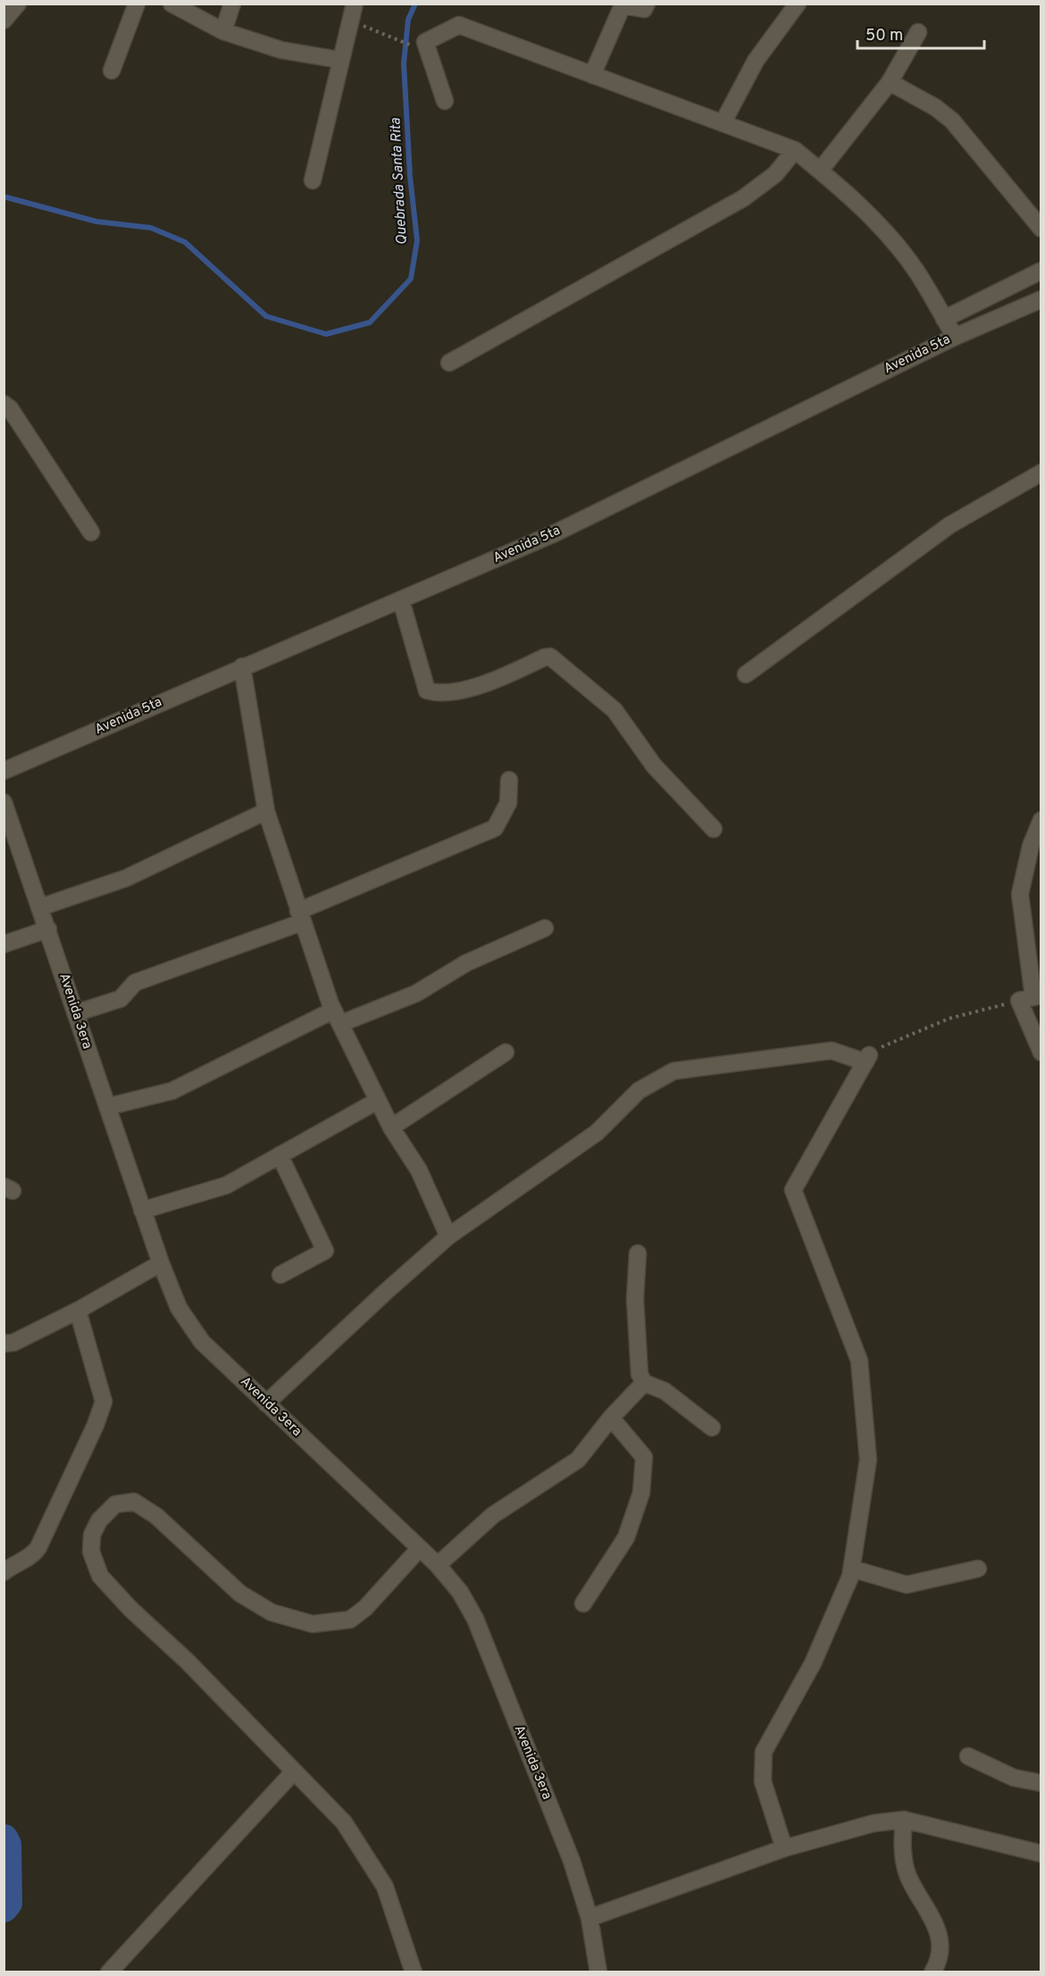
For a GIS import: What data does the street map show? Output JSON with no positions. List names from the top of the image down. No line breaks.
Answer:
{"streets":{"street":["Avenida 5ta","Avenida 3era"]},"water":["Quebrada Santa Rita"],"scale_bar":"50 m"}
